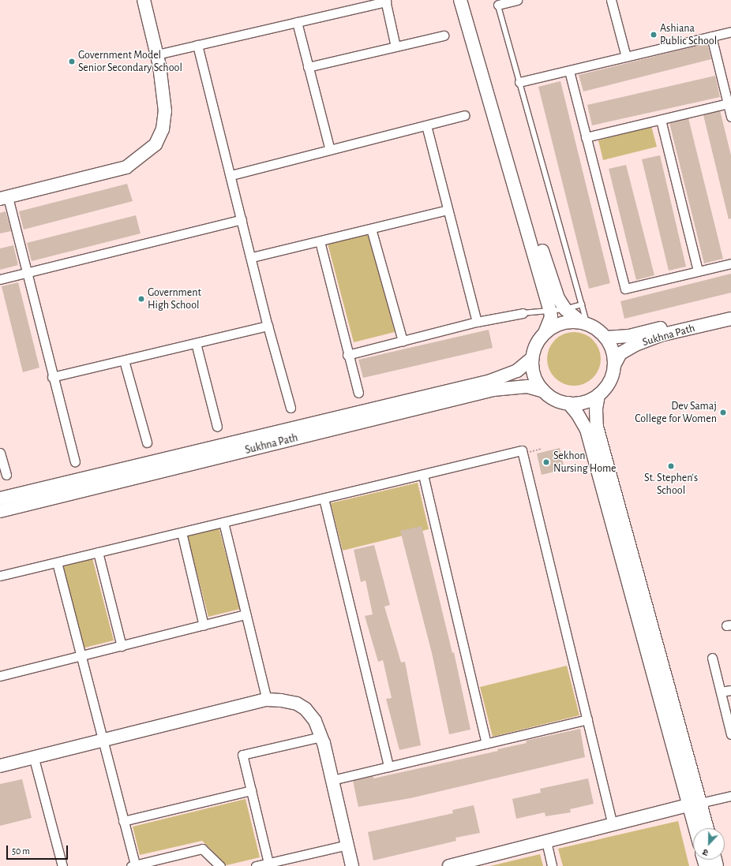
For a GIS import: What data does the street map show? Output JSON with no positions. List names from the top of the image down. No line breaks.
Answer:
{"streets":{"main road":["Sukhna Path"]},"places":["Ashiana Public School","Government Model Senior Secondary School","Government High School","Dev Samaj College for Women","Sekhon Nursing Home","St. Stephen's School"],"scale_bar":"50 m","north":"bottom"}
